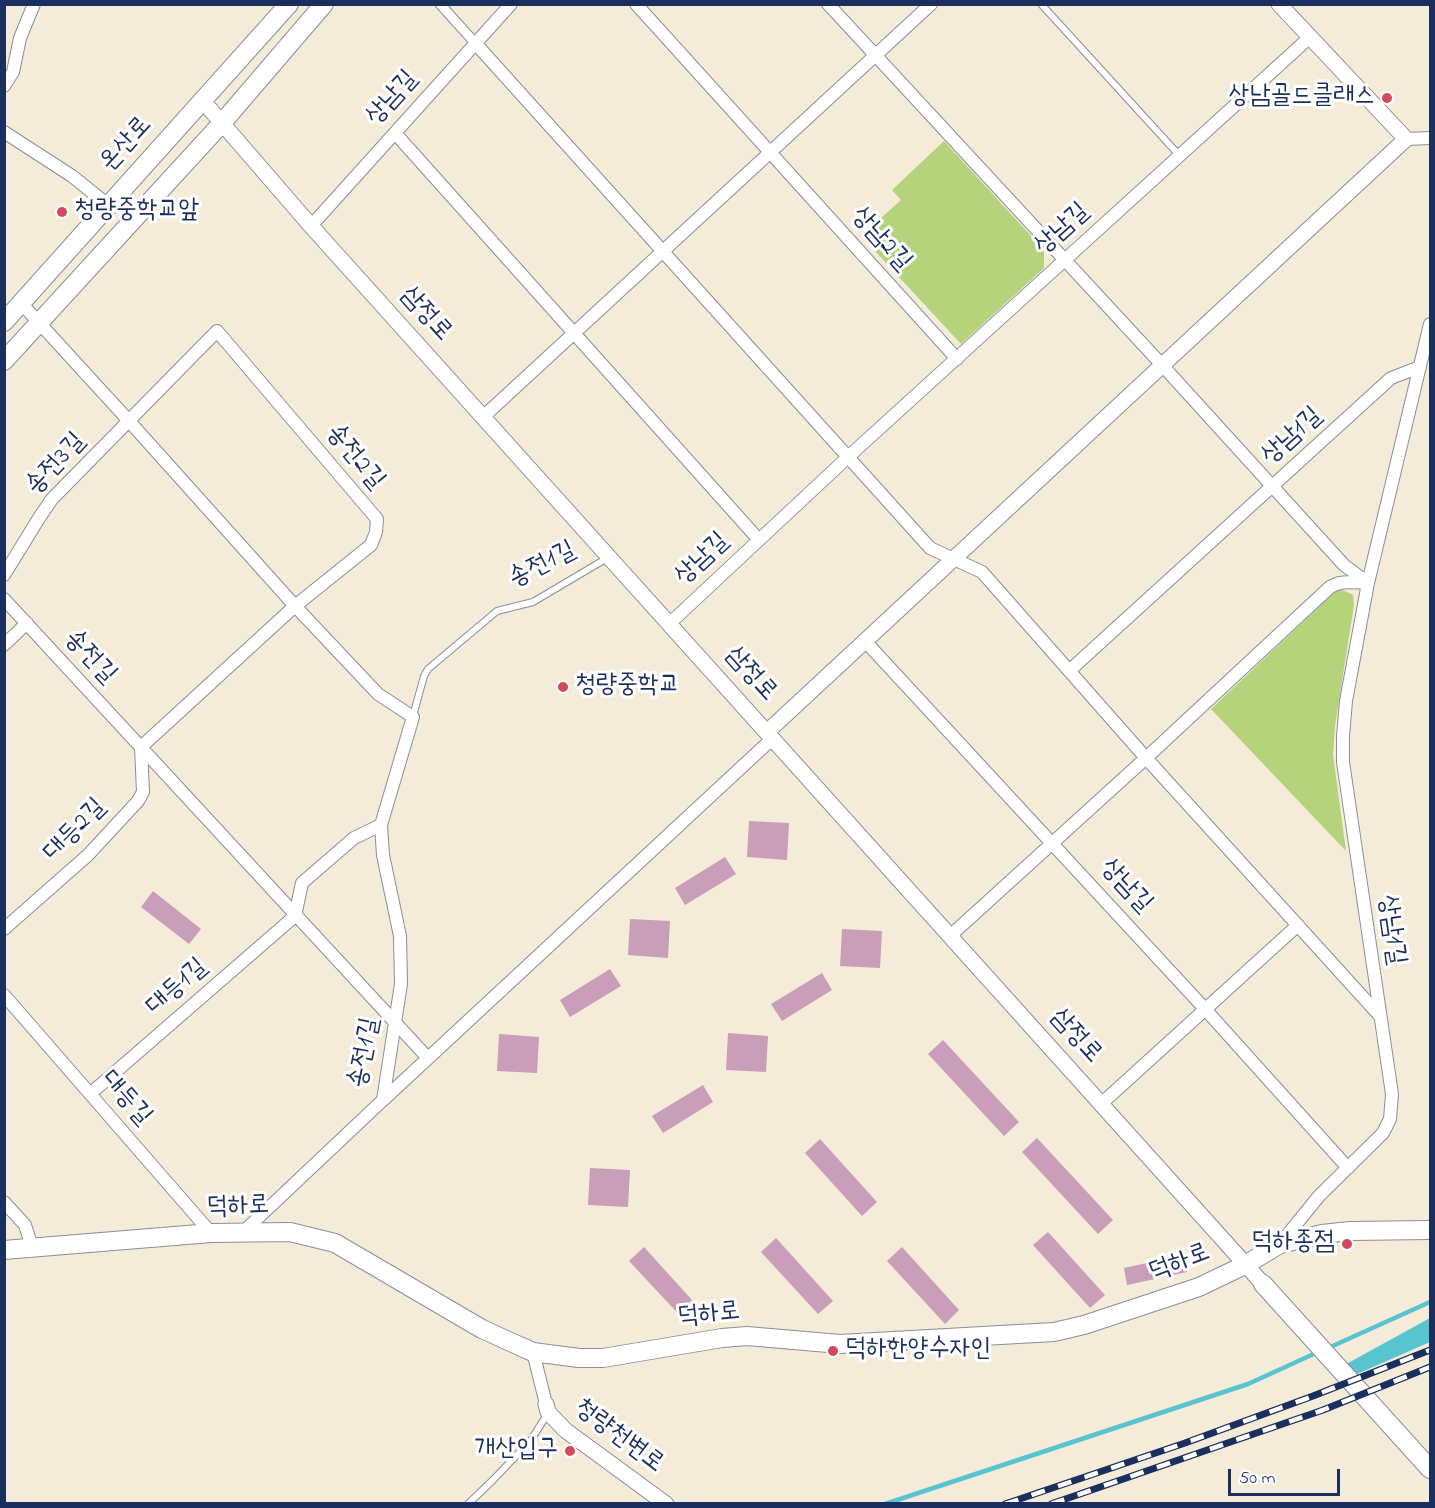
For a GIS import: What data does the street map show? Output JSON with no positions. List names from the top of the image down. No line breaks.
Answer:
{"streets":{"main road":["온산로","덕하로"],"street":["상남길","상남2길","삼정로","상남1길","송전2길","송전3길","송전1길","송전길","대등2길","대등1길","대등길","청량천변로"]},"crossings":[["상남길","상남2길"],["상남길","삼정로"],["상남길","상남1길"],["온산로","삼정로"],["삼정로","송전1길"],["삼정로","덕하로"],["상남1길","덕하로"],["송전2길","송전3길"],["송전2길","송전길"],["송전2길","대등2길"],["송전1길","송전길"],["송전1길","덕하로"],["송전길","대등2길"],["송전길","대등1길"],["대등1길","대등길"],["대등길","덕하로"]],"places":["상남골드클래스","청량중학교앞","청량중학교","덕하종점","덕하한양수자인","개산입구"],"scale_bar":"50 m"}
